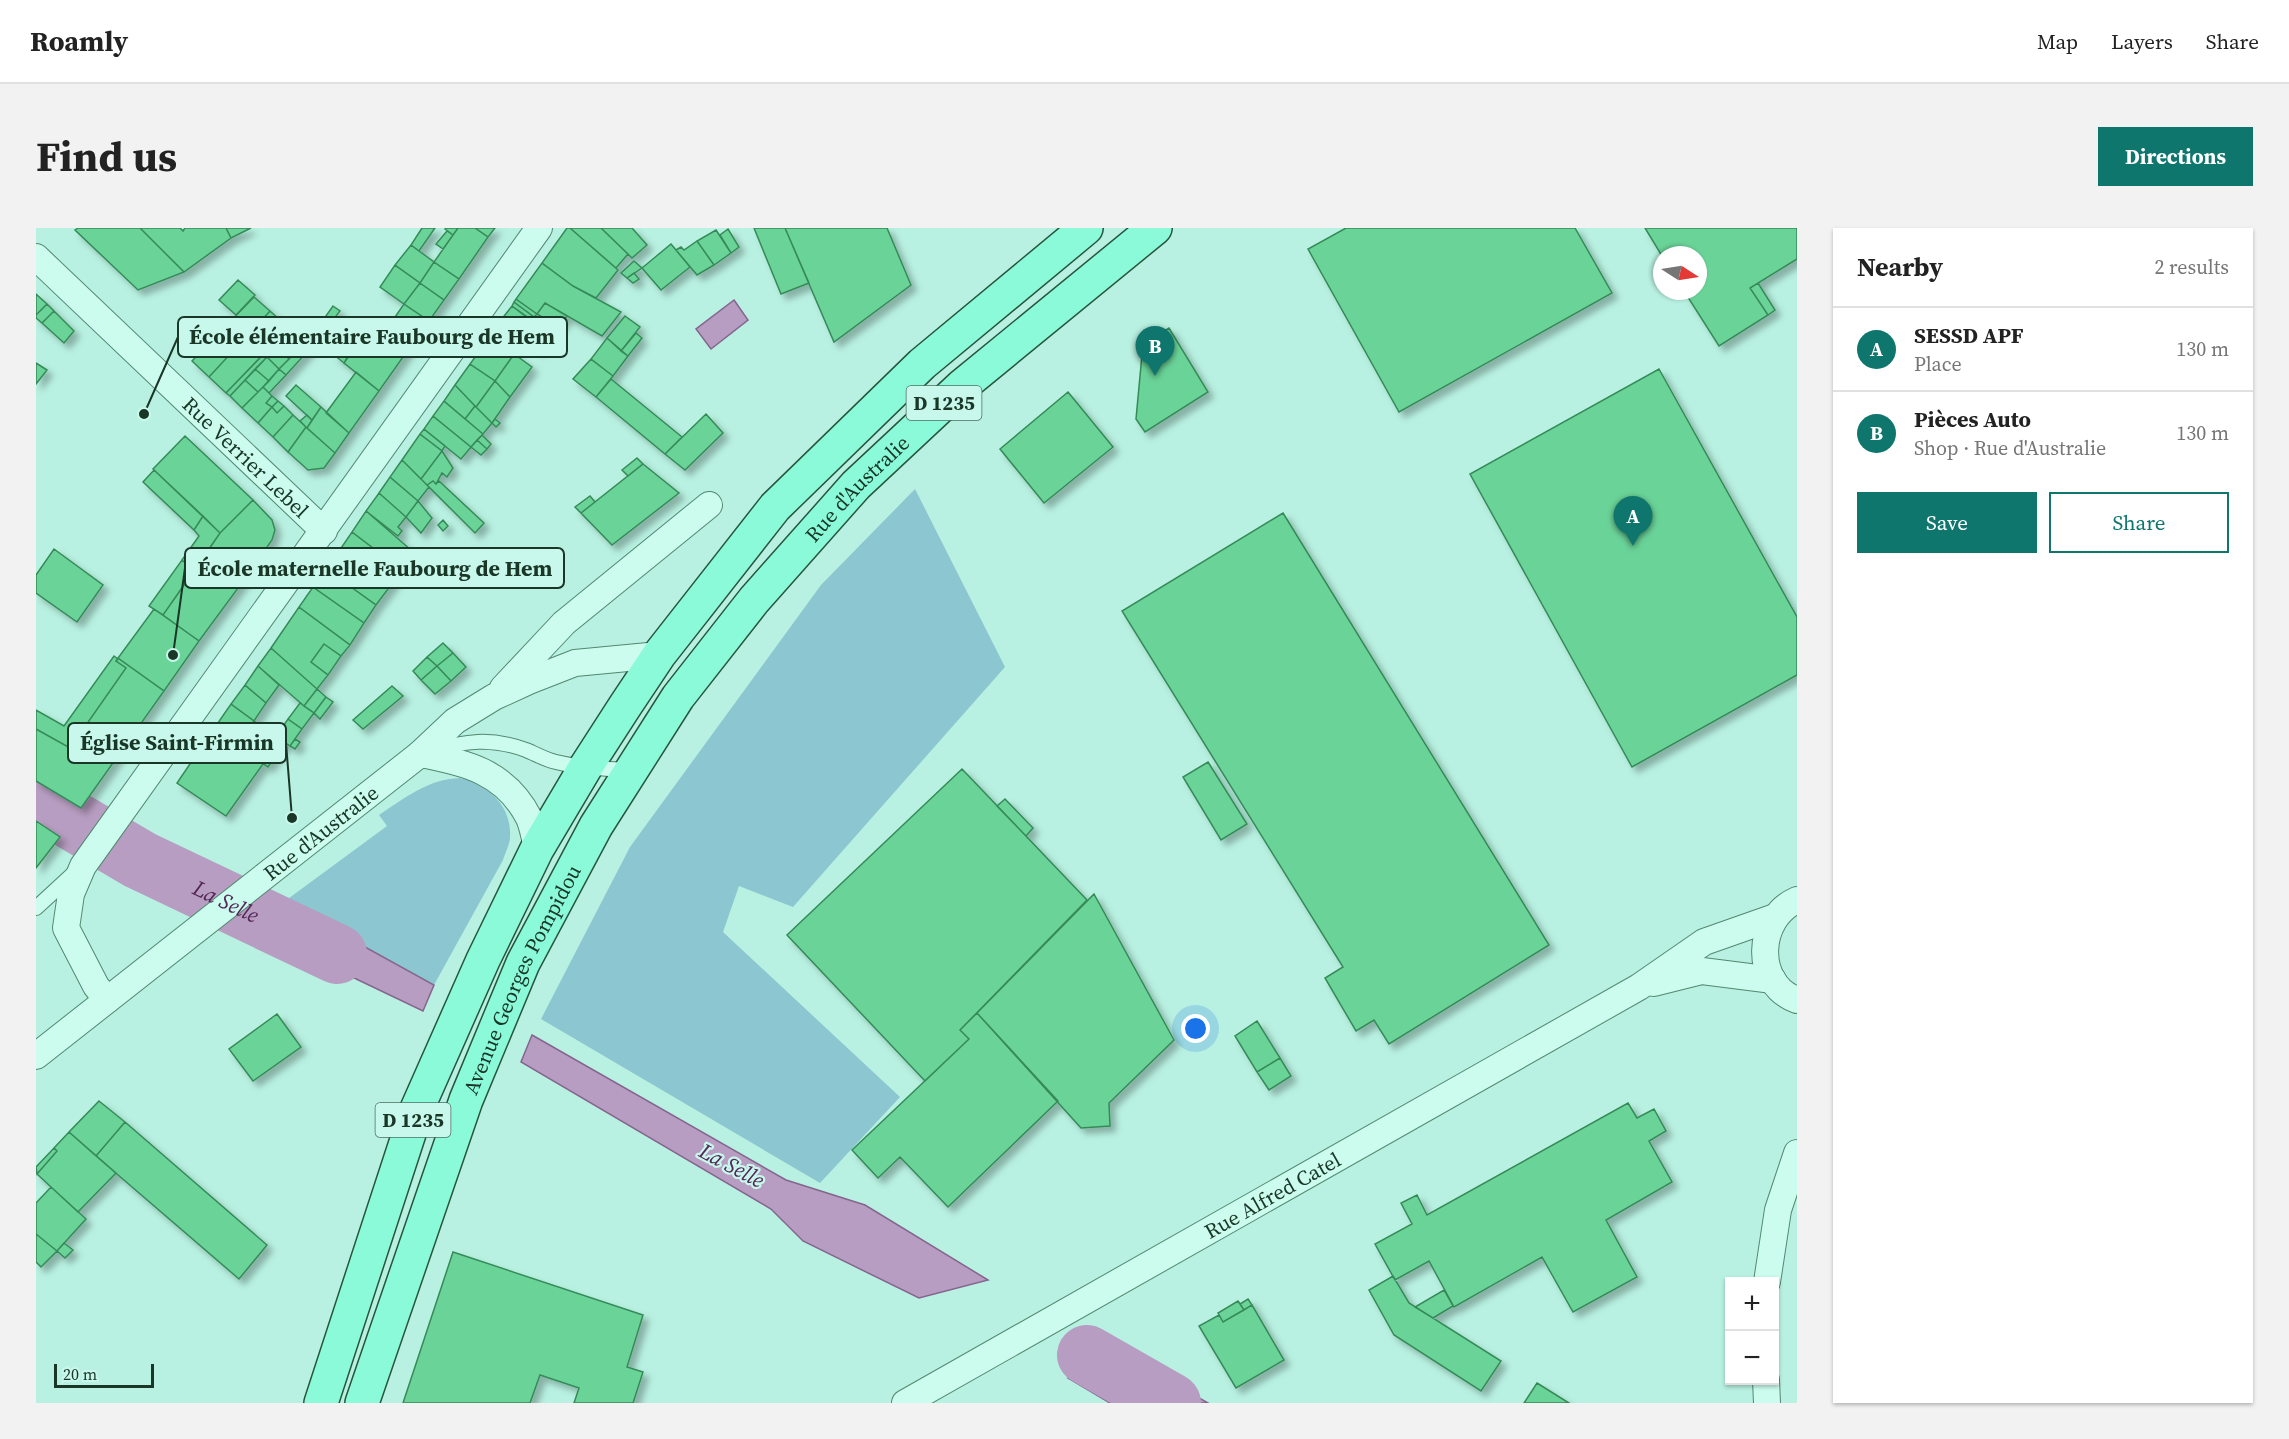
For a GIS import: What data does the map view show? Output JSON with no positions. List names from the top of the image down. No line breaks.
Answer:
{"streets":{"main road":["D 1235","Rue d'Australie","Avenue Georges Pompidou"],"street":["Rue Verrier Lebel","Rue Alfred Catel"]},"crossings":[["Rue d'Australie","Avenue Georges Pompidou"]],"water":["La Selle"],"places":["École élémentaire Faubourg de Hem","École maternelle Faubourg de Hem","Église Saint-Firmin"],"scale_bar":"20 m","north":"right","page":{"header":"Roamly","nav":["Map","Layers","Share"],"title":"Find us","buttons":["Directions",["Save","Share"]],"heading":["Nearby","2 results"],"list":[{"mark":"A","name":"SESSD APF","note":"Place","value":"130 m"},{"mark":"B","name":"Pièces Auto","note":"Shop · Rue d'Australie","value":"130 m"}],"pins":["B","A"],"map_buttons":["+","−"],"scale":"20 m"}}
